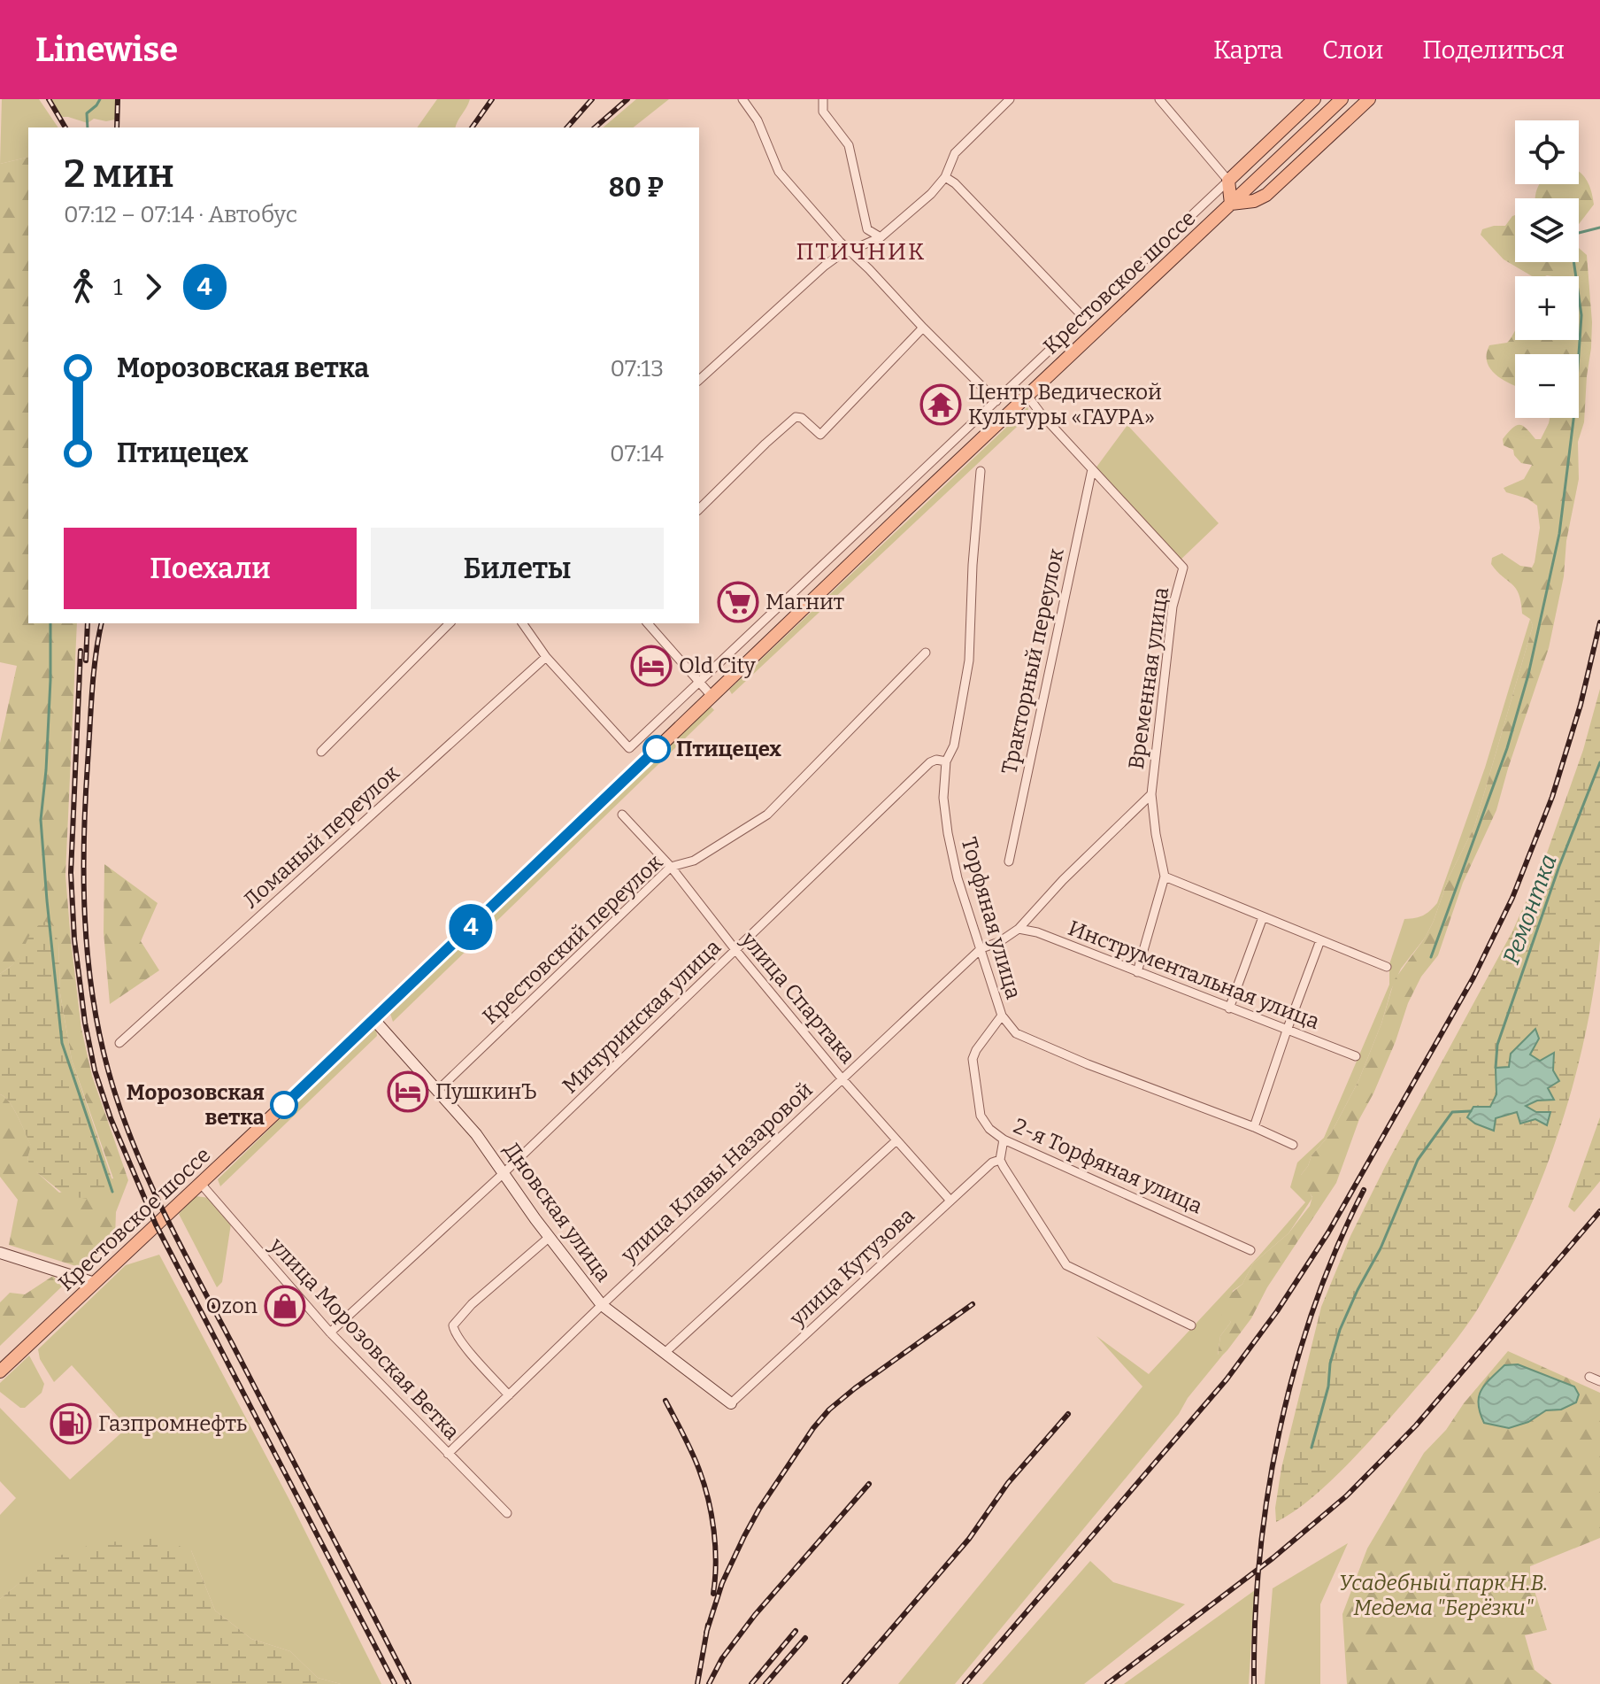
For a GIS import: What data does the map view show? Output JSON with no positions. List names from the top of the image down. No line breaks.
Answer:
{"streets":{"main road":["Крестовское шоссе"],"street":["Тракторный переулок","Временная улица","Ломаный переулок","Торфяная улица","Крестовский переулок","Инструментальная улица","улица Спартака","Мичуринская улица","2-я Торфяная улица","улица Клавы Назаровой","Дновская улица","улица Кутузова","улица Морозовская Ветка"]},"crossings":[["Крестовское шоссе","Временная улица"],["Крестовское шоссе","Дновская улица"],["Крестовское шоссе","улица Морозовская Ветка"],["Тракторный переулок","Временная улица"],["Временная улица","Торфяная улица"],["Временная улица","Инструментальная улица"],["Временная улица","улица Клавы Назаровой"],["Торфяная улица","Мичуринская улица"],["Торфяная улица","2-я Торфяная улица"],["Торфяная улица","улица Клавы Назаровой"],["Крестовский переулок","улица Спартака"],["Крестовский переулок","Дновская улица"],["улица Спартака","Мичуринская улица"],["улица Спартака","улица Клавы Назаровой"],["улица Спартака","улица Кутузова"],["Мичуринская улица","Дновская улица"],["Мичуринская улица","улица Морозовская Ветка"],["улица Клавы Назаровой","Дновская улица"],["улица Клавы Назаровой","улица Морозовская Ветка"],["Дновская улица","улица Кутузова"]],"districts":["ПТИЧНИК"],"water":["Ремонтка"],"parks":["Усадебный парк Н.В. Медема \"Берёзки\""],"places":{"temple":["Центр Ведической Культуры «ГАУРА»"],"supermarket":["Магнит"],"hotel":["Old City","ПушкинЪ"],"other":["Птицецех","Морозовская ветка"],"shop":["Ozon"],"fuel station":["Газпромнефть"]},"lines":["bus line 4"],"page":{"header":"Linewise","nav":["Карта","Слои","Поделиться"],"on_map":"4","map_buttons":["+","−"],"heading":["2 мин","07:12 – 07:14 · Автобус","80 ₽"],"legs":["1","4"],"list":[{"name":"Морозовская ветка","value":"07:13"},{"name":"Птицецех","value":"07:14"}],"buttons":["Поехали","Билеты"]}}
